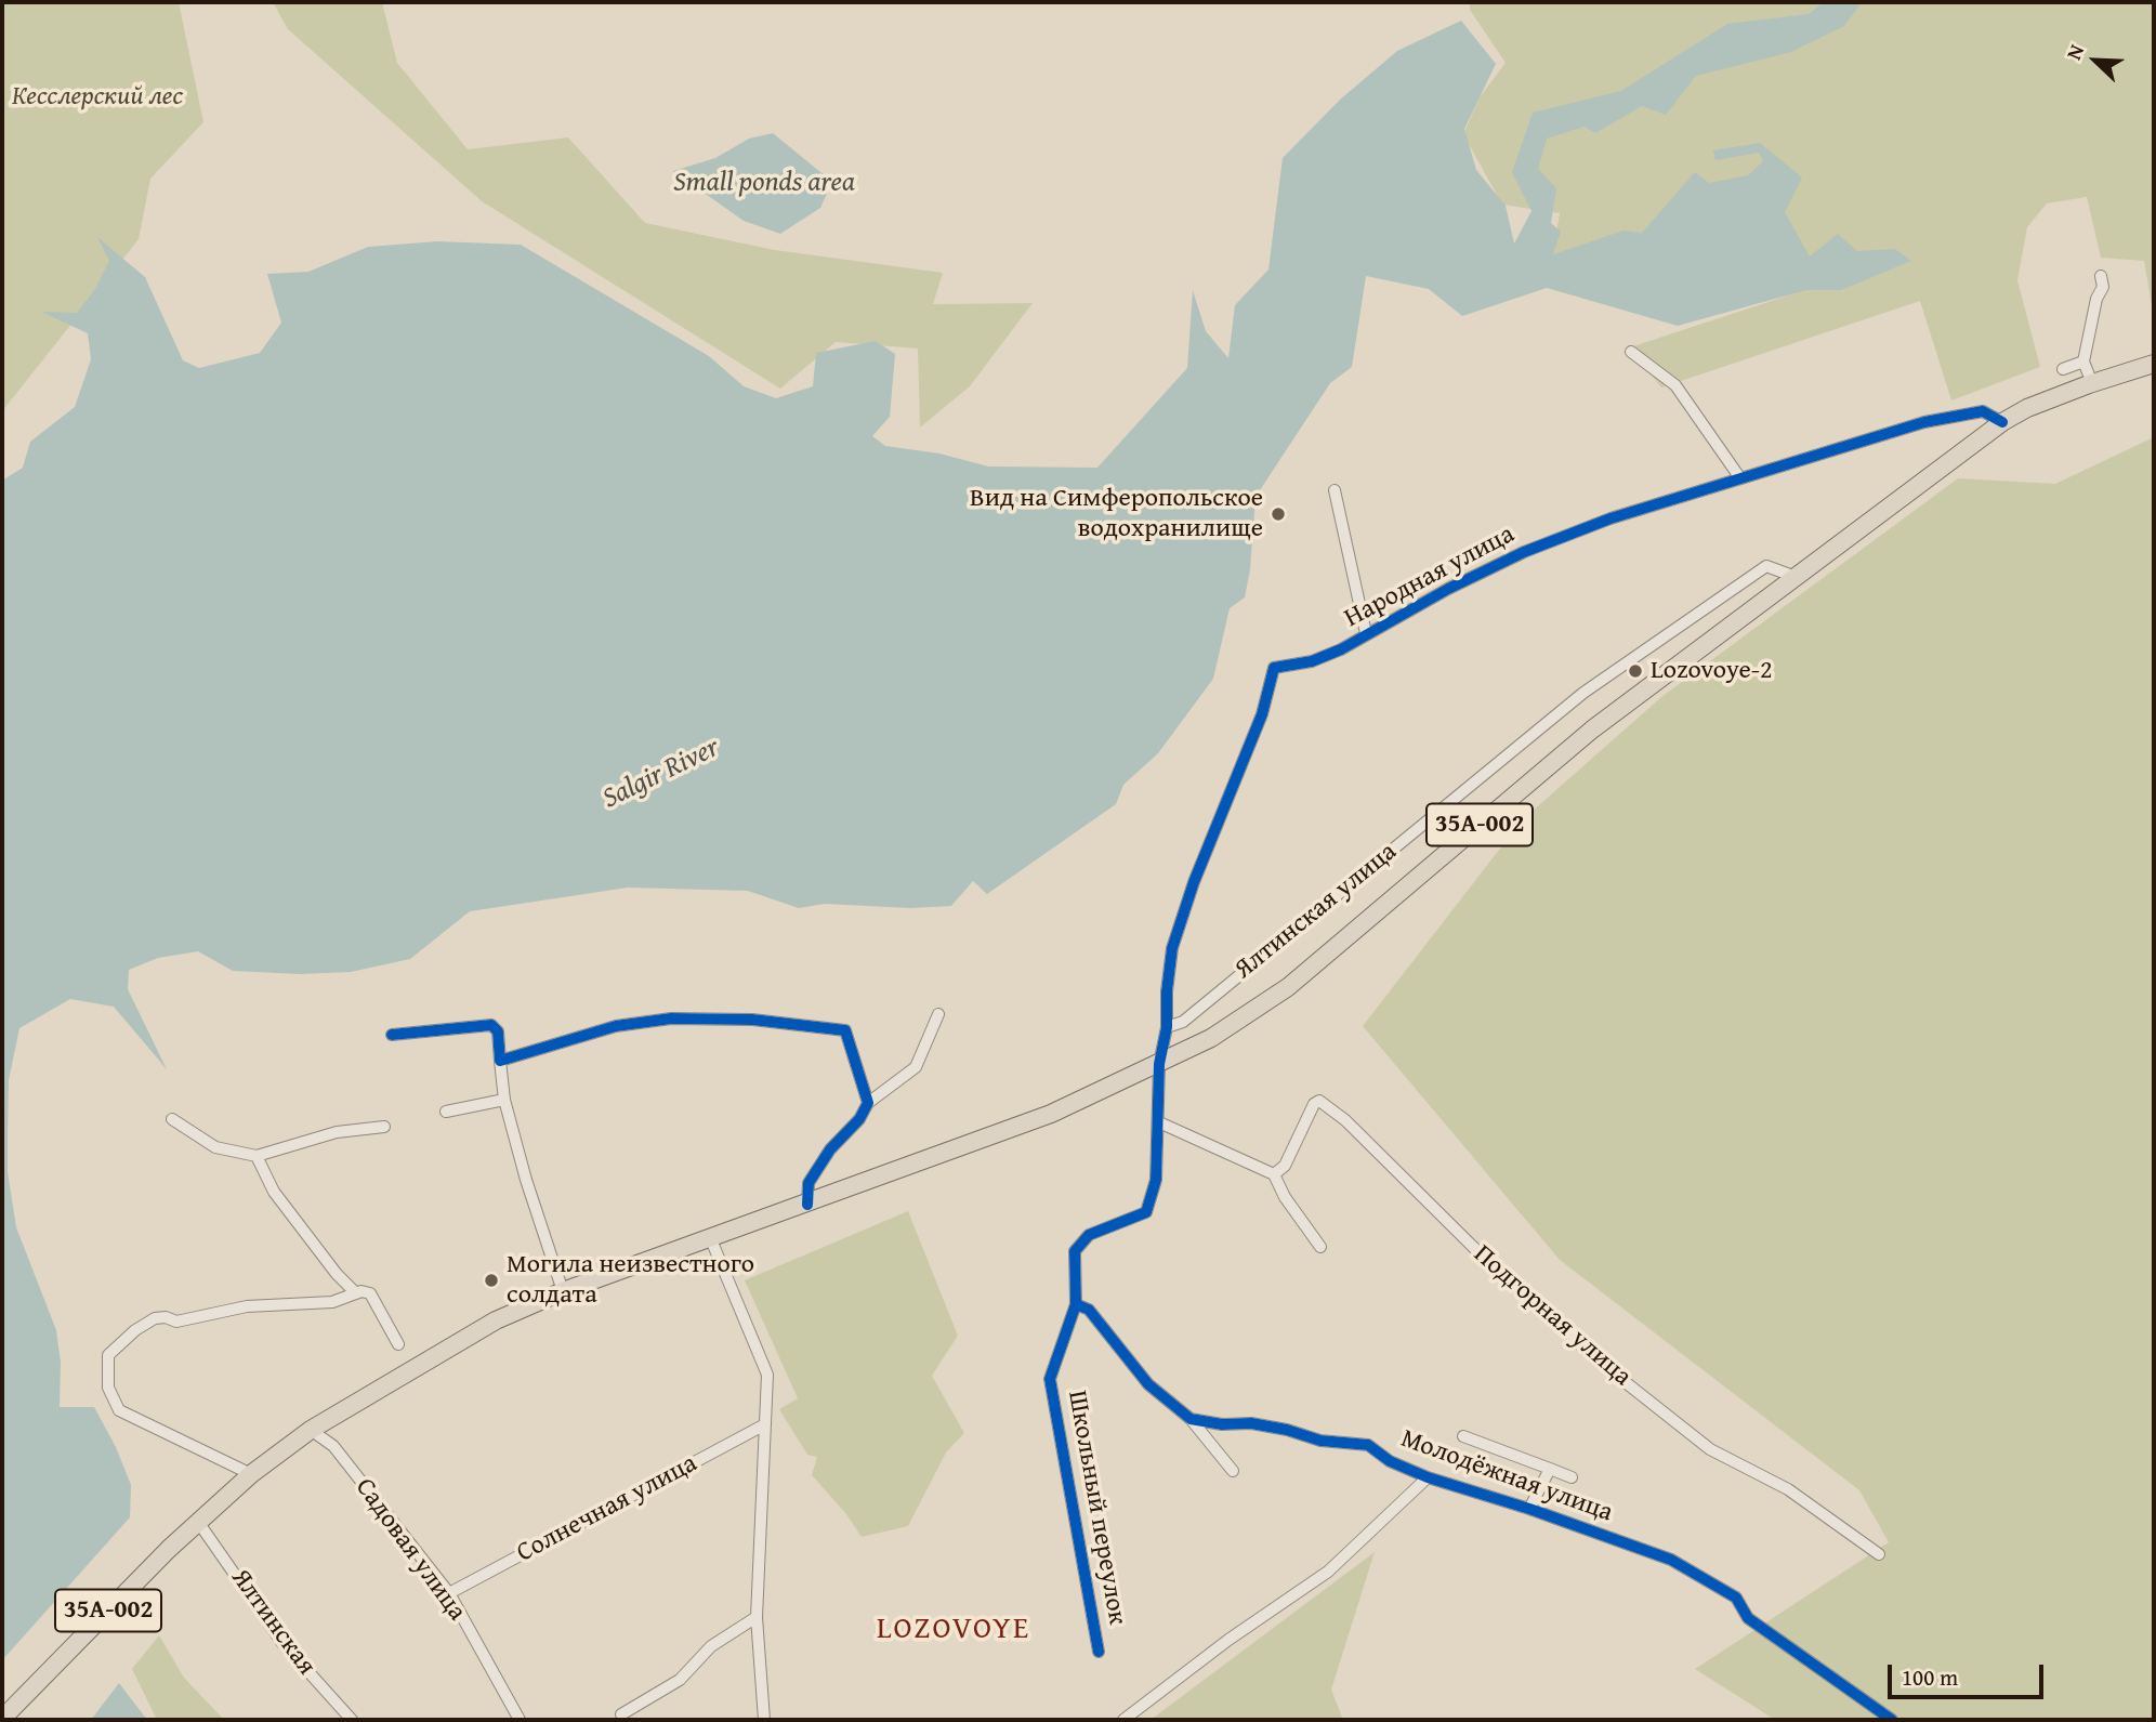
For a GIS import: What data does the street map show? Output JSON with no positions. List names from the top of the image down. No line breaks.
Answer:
{"streets":{"main road":["35А-002"],"street":["Народная улица","Ялтинская улица","Подгорная улица","Молодёжная улица","Школьный переулок","Солнечная улица","Садовая улица","Ялтинская"]},"crossings":[["Народная улица","35А-002"],["Народная улица","Ялтинская улица"],["Народная улица","Школьный переулок"],["35А-002","Ялтинская улица"],["35А-002","Садовая улица"],["35А-002","Ялтинская"],["Солнечная улица","Садовая улица"]],"districts":["LOZOVOYE"],"water":["Small ponds area","Salgir River"],"parks":["Кесслерский лес"],"places":["Вид на Симферопольское водохранилище","Lozovoye-2","Могила неизвестного солдата"],"scale_bar":"100 m","north":"top left"}
